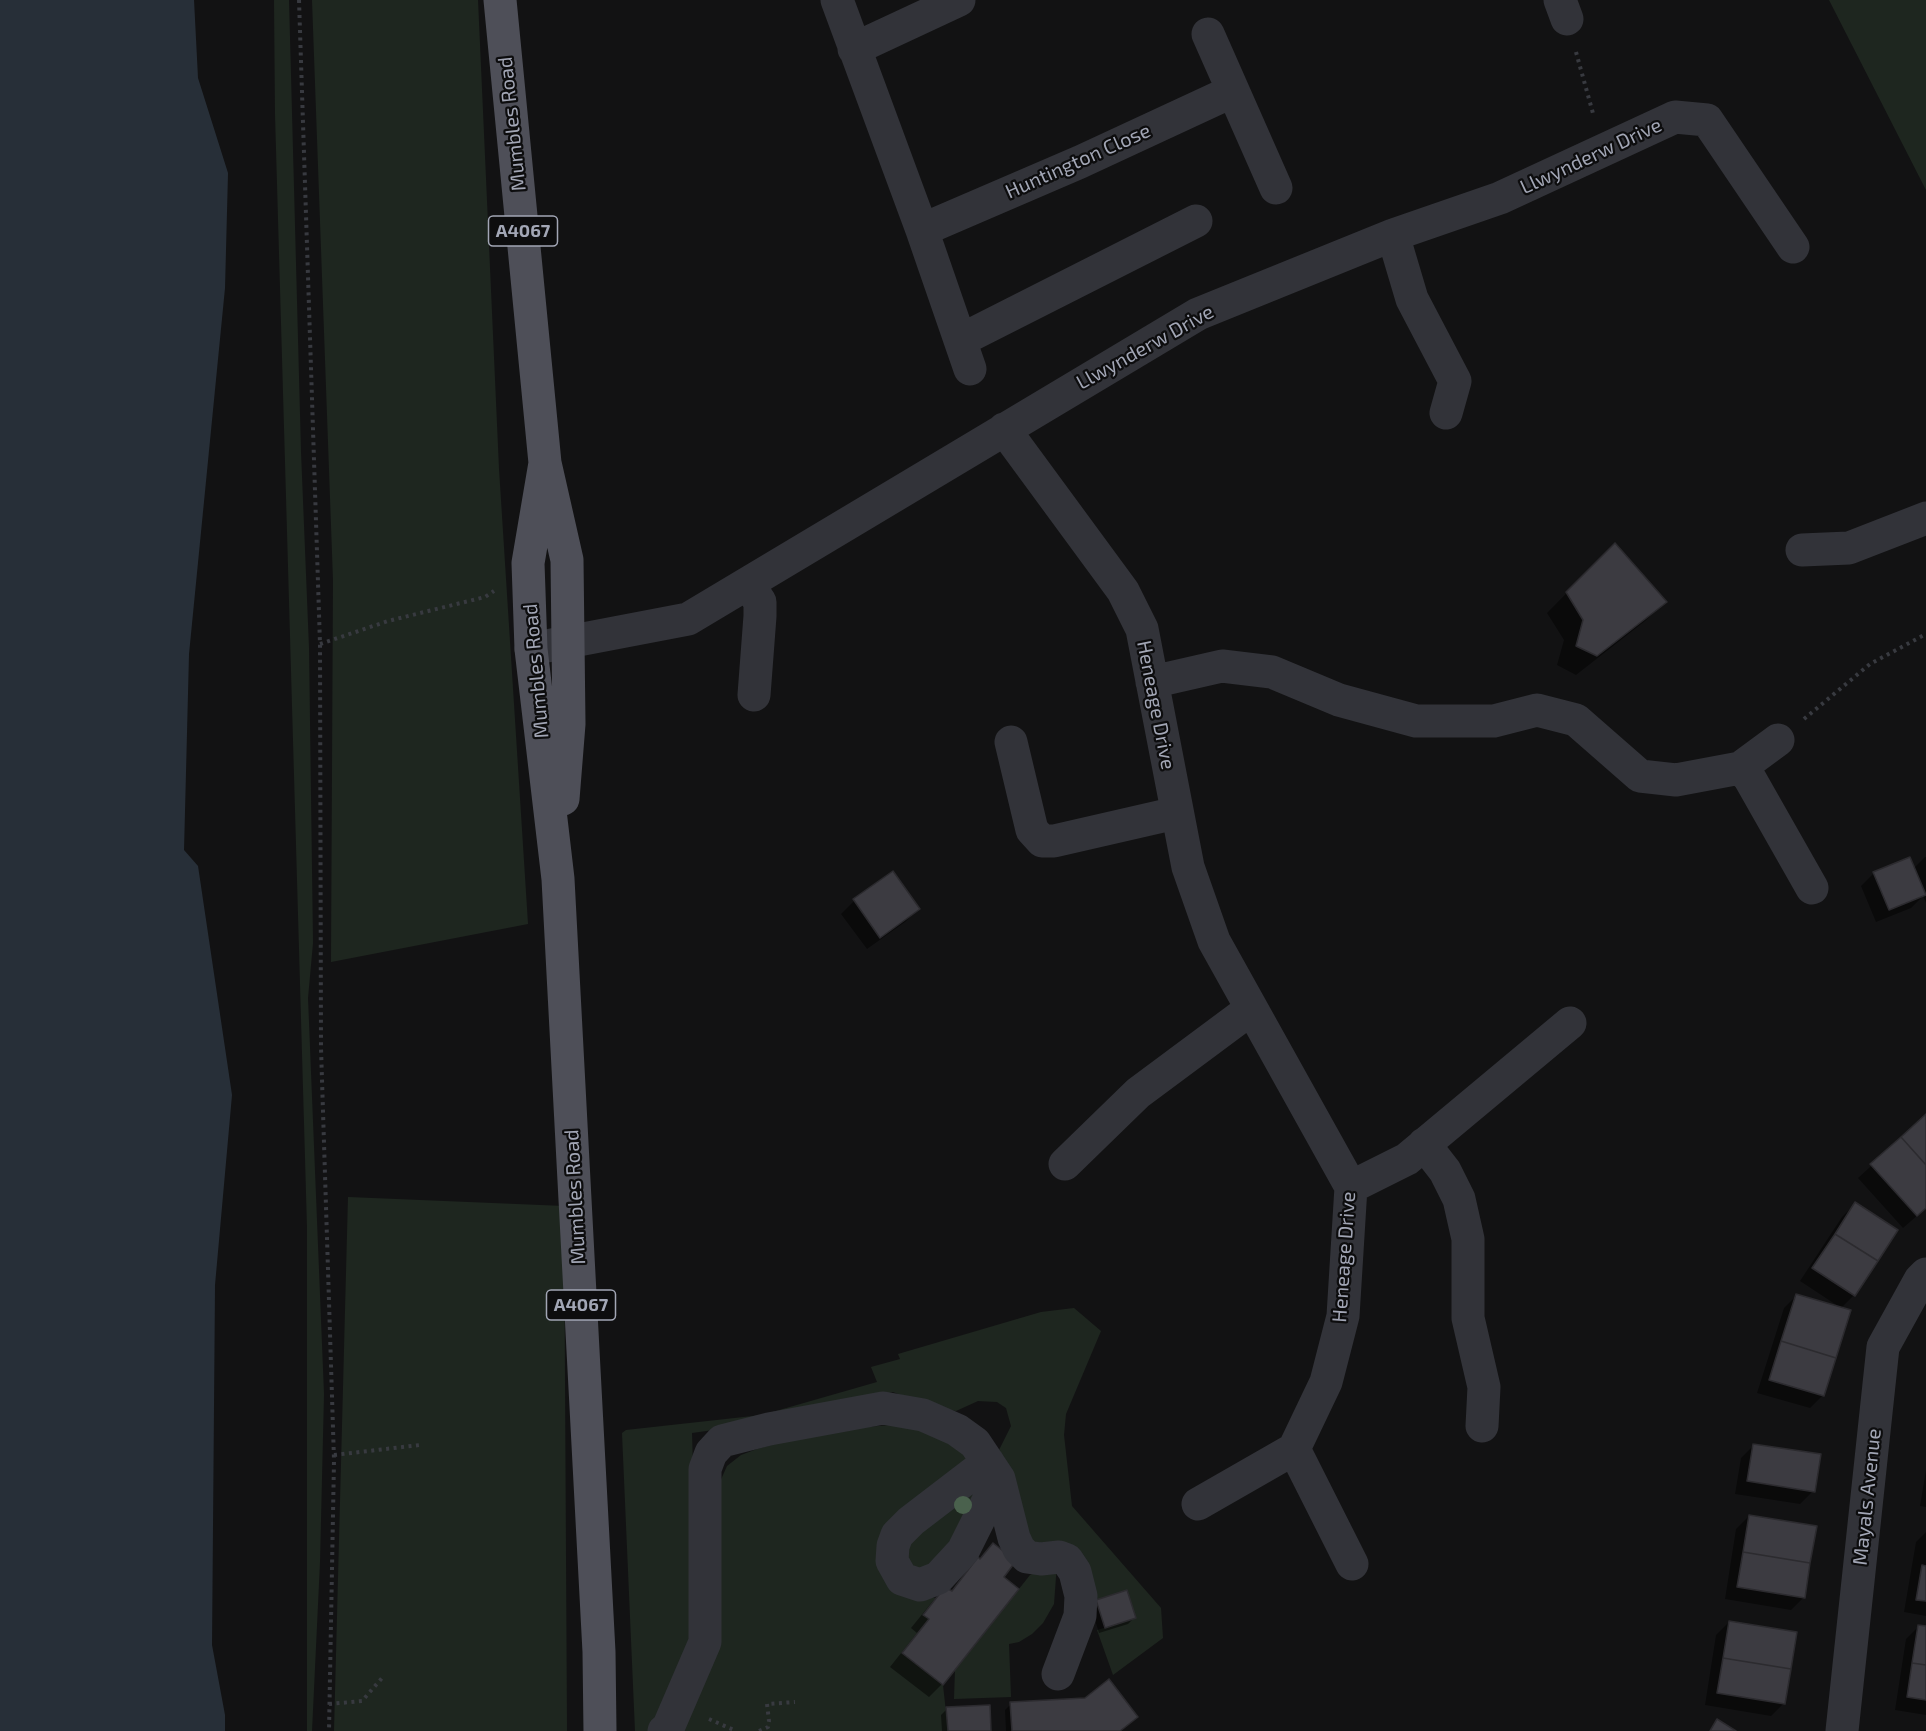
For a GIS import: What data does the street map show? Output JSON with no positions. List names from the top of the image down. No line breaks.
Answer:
{"streets":{"main road":["Mumbles Road","A4067"],"street":["Llwynderw Drive","Huntington Close","Heneage Drive","Mayals Avenue"]},"crossings":[["Mumbles Road","Llwynderw Drive"],["Llwynderw Drive","Heneage Drive"]]}
